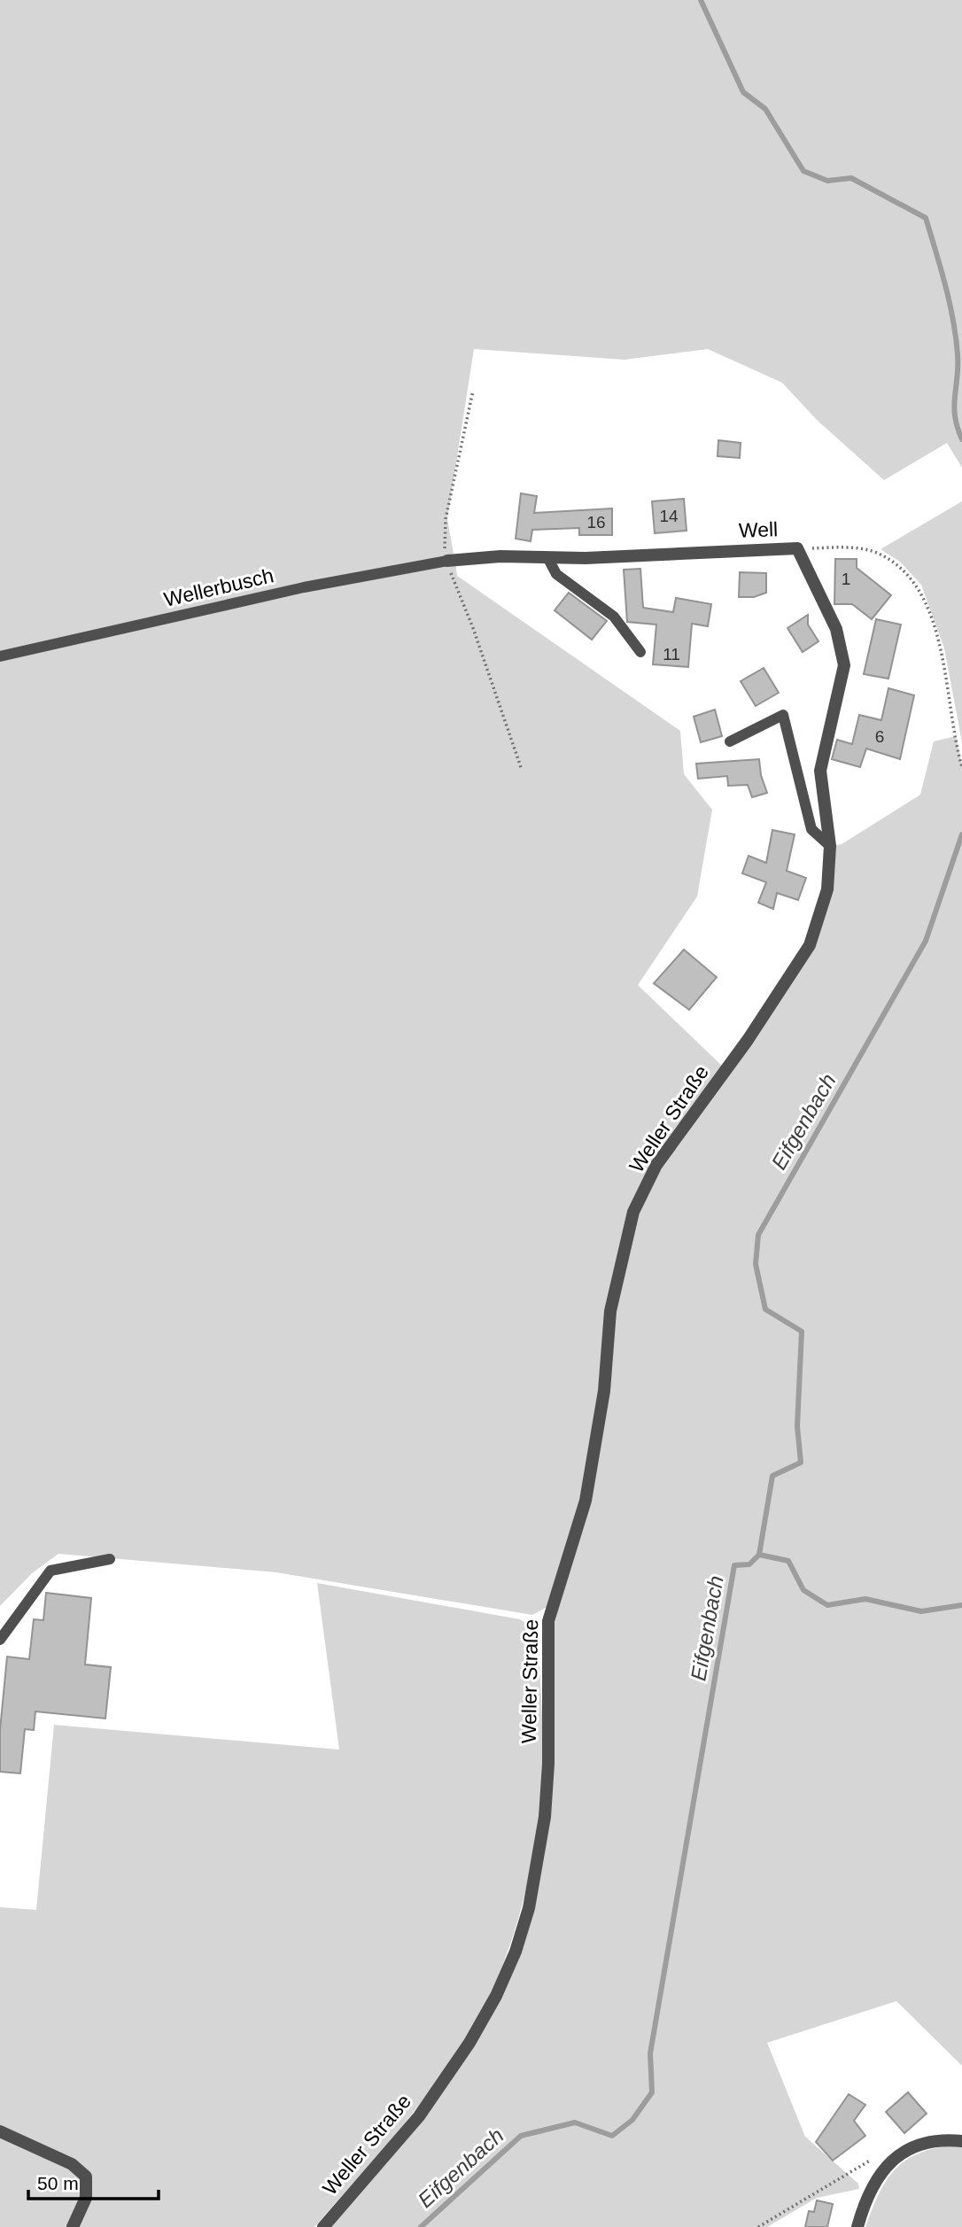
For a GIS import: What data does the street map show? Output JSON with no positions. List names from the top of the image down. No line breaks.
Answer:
{"streets":{"street":["Well","Weller Straße"],"lane":["Wellerbusch"]},"crossings":[["Well","Wellerbusch"],["Well","Weller Straße"]],"water":["Eifgenbach"],"house_numbers":["14","16","1","11","6"],"scale_bar":"50 m"}
